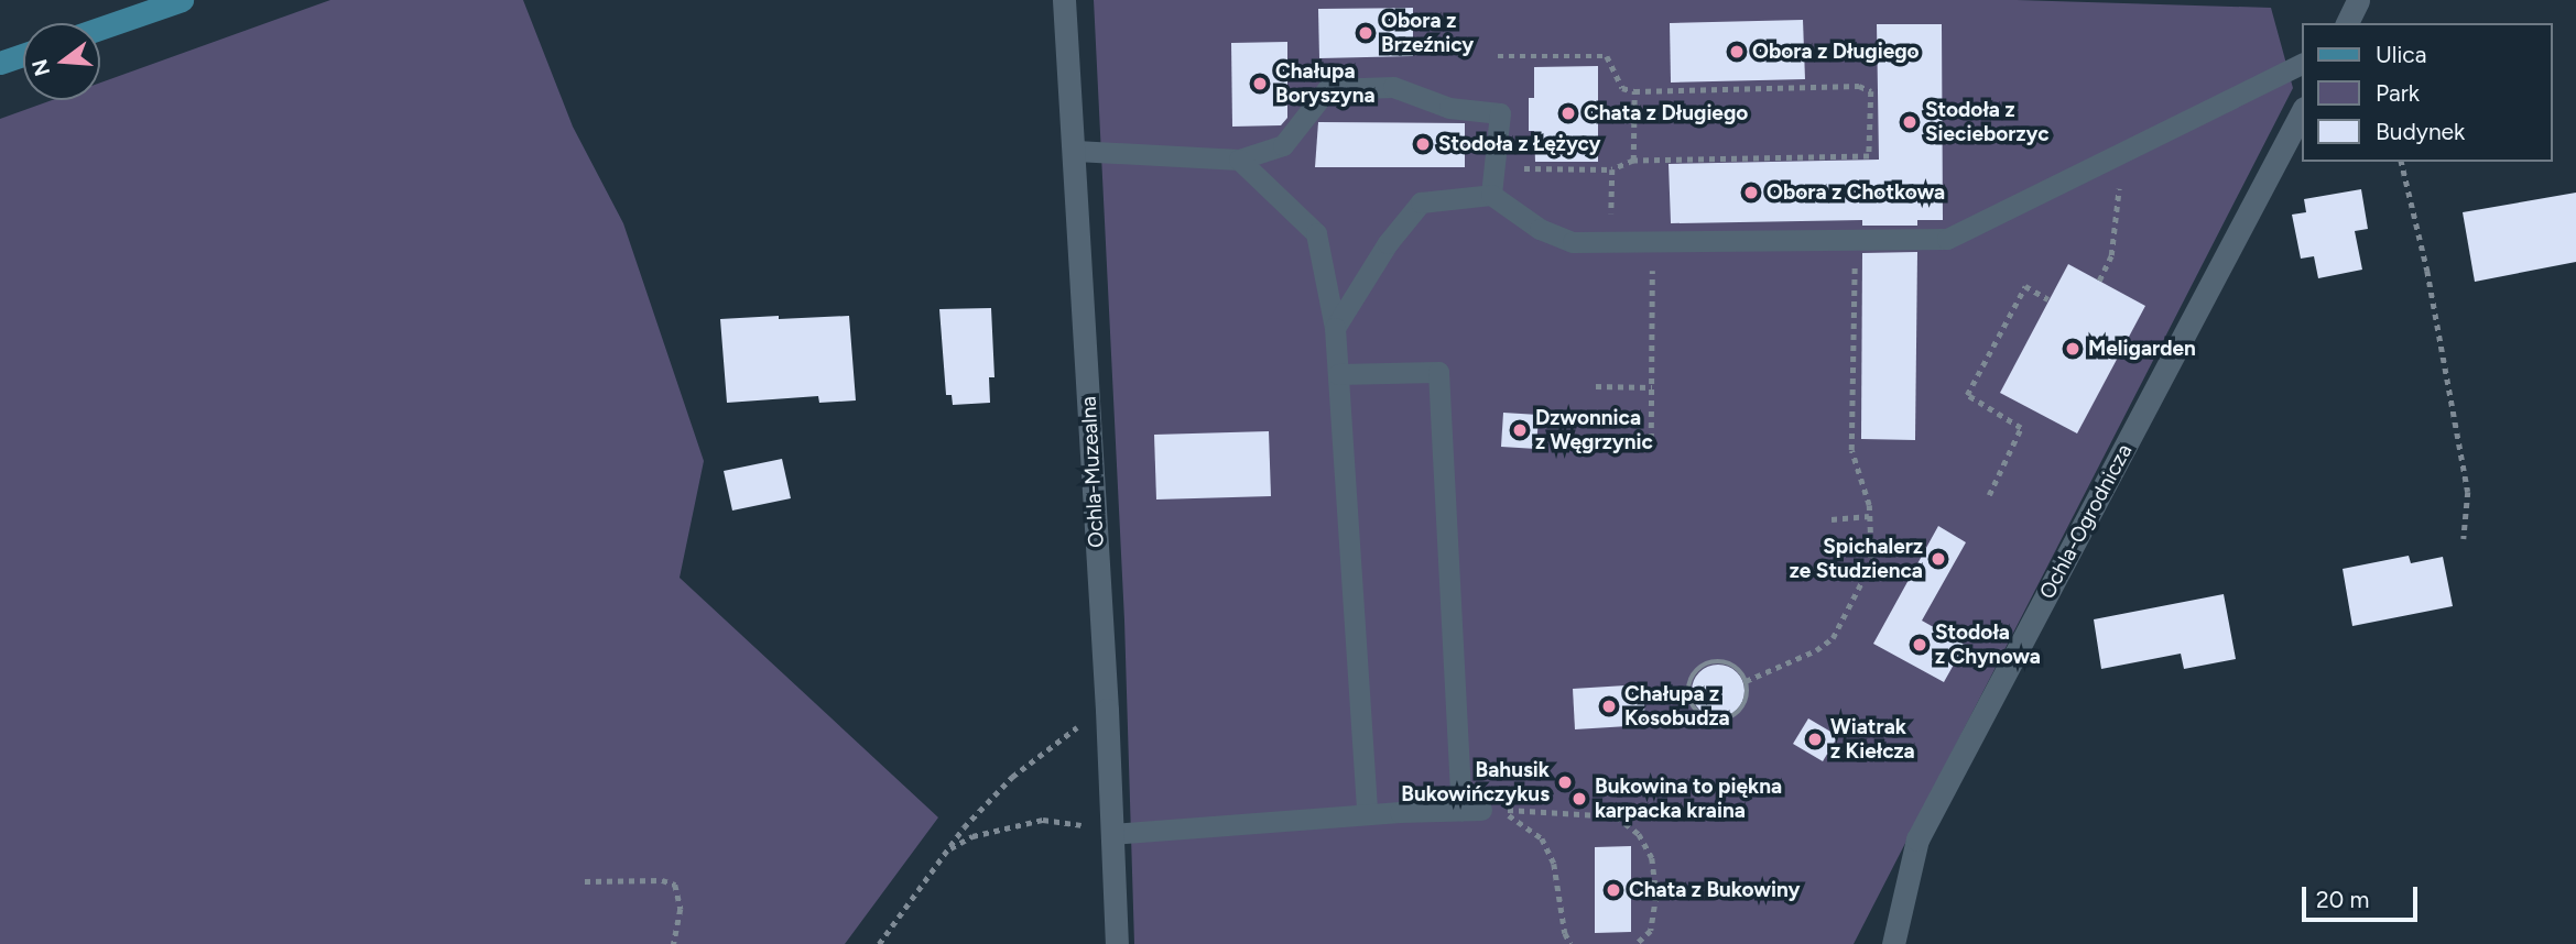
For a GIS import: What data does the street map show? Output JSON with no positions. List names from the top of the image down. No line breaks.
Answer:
{"streets":{"street":["Ochla-Muzealna","Ochla-Ogrodnicza"]},"places":["Obora z Brzeźnicy","Obora z Długiego","Chałupa Boryszyna","Chata z Długiego","Stodoła z Siecieborzyc","Stodoła z Łężycy","Obora z Chotkowa","Meligarden","Dzwonnica z Węgrzynic","Spichalerz ze Studzienca","Stodoła z Chynowa","Chałupa z Kosobudza","Wiatrak z Kiełcza","Bahusik Bukowińczykus","Bukowina to piękna karpacka kraina","Chata z Bukowiny"],"legend":["Ulica","Park","Budynek"],"scale_bar":"20 m","north":"left"}
